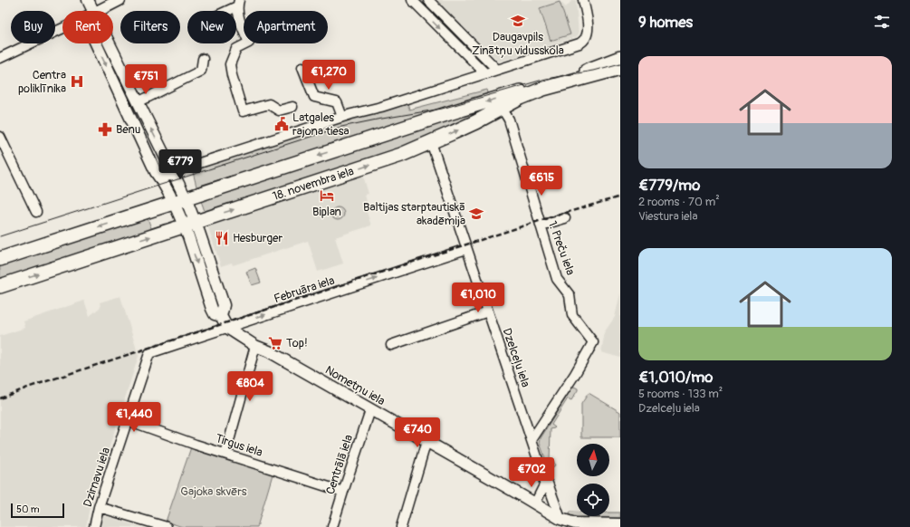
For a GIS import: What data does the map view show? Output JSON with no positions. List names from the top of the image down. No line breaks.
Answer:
{"streets":{"main road":["18. novembra iela"],"street":["1. Preču iela","Februāra iela","Dzelceļu iela","Nometņu iela","Tirgus iela","Centrālā iela","Dzirnavu iela"]},"crossings":[["18. novembra iela","1. Preču iela"],["18. novembra iela","Dzelceļu iela"],["18. novembra iela","Nometņu iela"],["1. Preču iela","Dzelceļu iela"],["Februāra iela","Dzelceļu iela"],["Februāra iela","Nometņu iela"],["Februāra iela","Dzirnavu iela"],["Dzelceļu iela","Nometņu iela"],["Nometņu iela","Centrālā iela"],["Tirgus iela","Centrālā iela"],["Tirgus iela","Dzirnavu iela"]],"parks":["Gajoka skvērs"],"places":{"school or university":["Daugavpils Zinātņu vidusskola","Baltijas starptautiskā akadēmija"],"hospital":["Centra poliklīnika"],"public building":["Latgales rajona tiesa"],"pharmacy":["Benu"],"hotel":["Biplan"],"restaurant":["Hesburger"],"supermarket":["Top!"]},"scale_bar":"50 m","north":"top","page":{"heading":"9 homes","chip":["Buy","Rent","Filters","New","Apartment"],"list":[{"name":"€779/mo","note":"2 rooms · 70 m² · Viestura iela"},{"name":"€1,010/mo","note":"5 rooms · 133 m² · Dzelceļu iela"}],"price":["€1,270","€751","€779","€615","€1,010","€804","€1,440","€740","€702"],"scale":"50 m"}}
